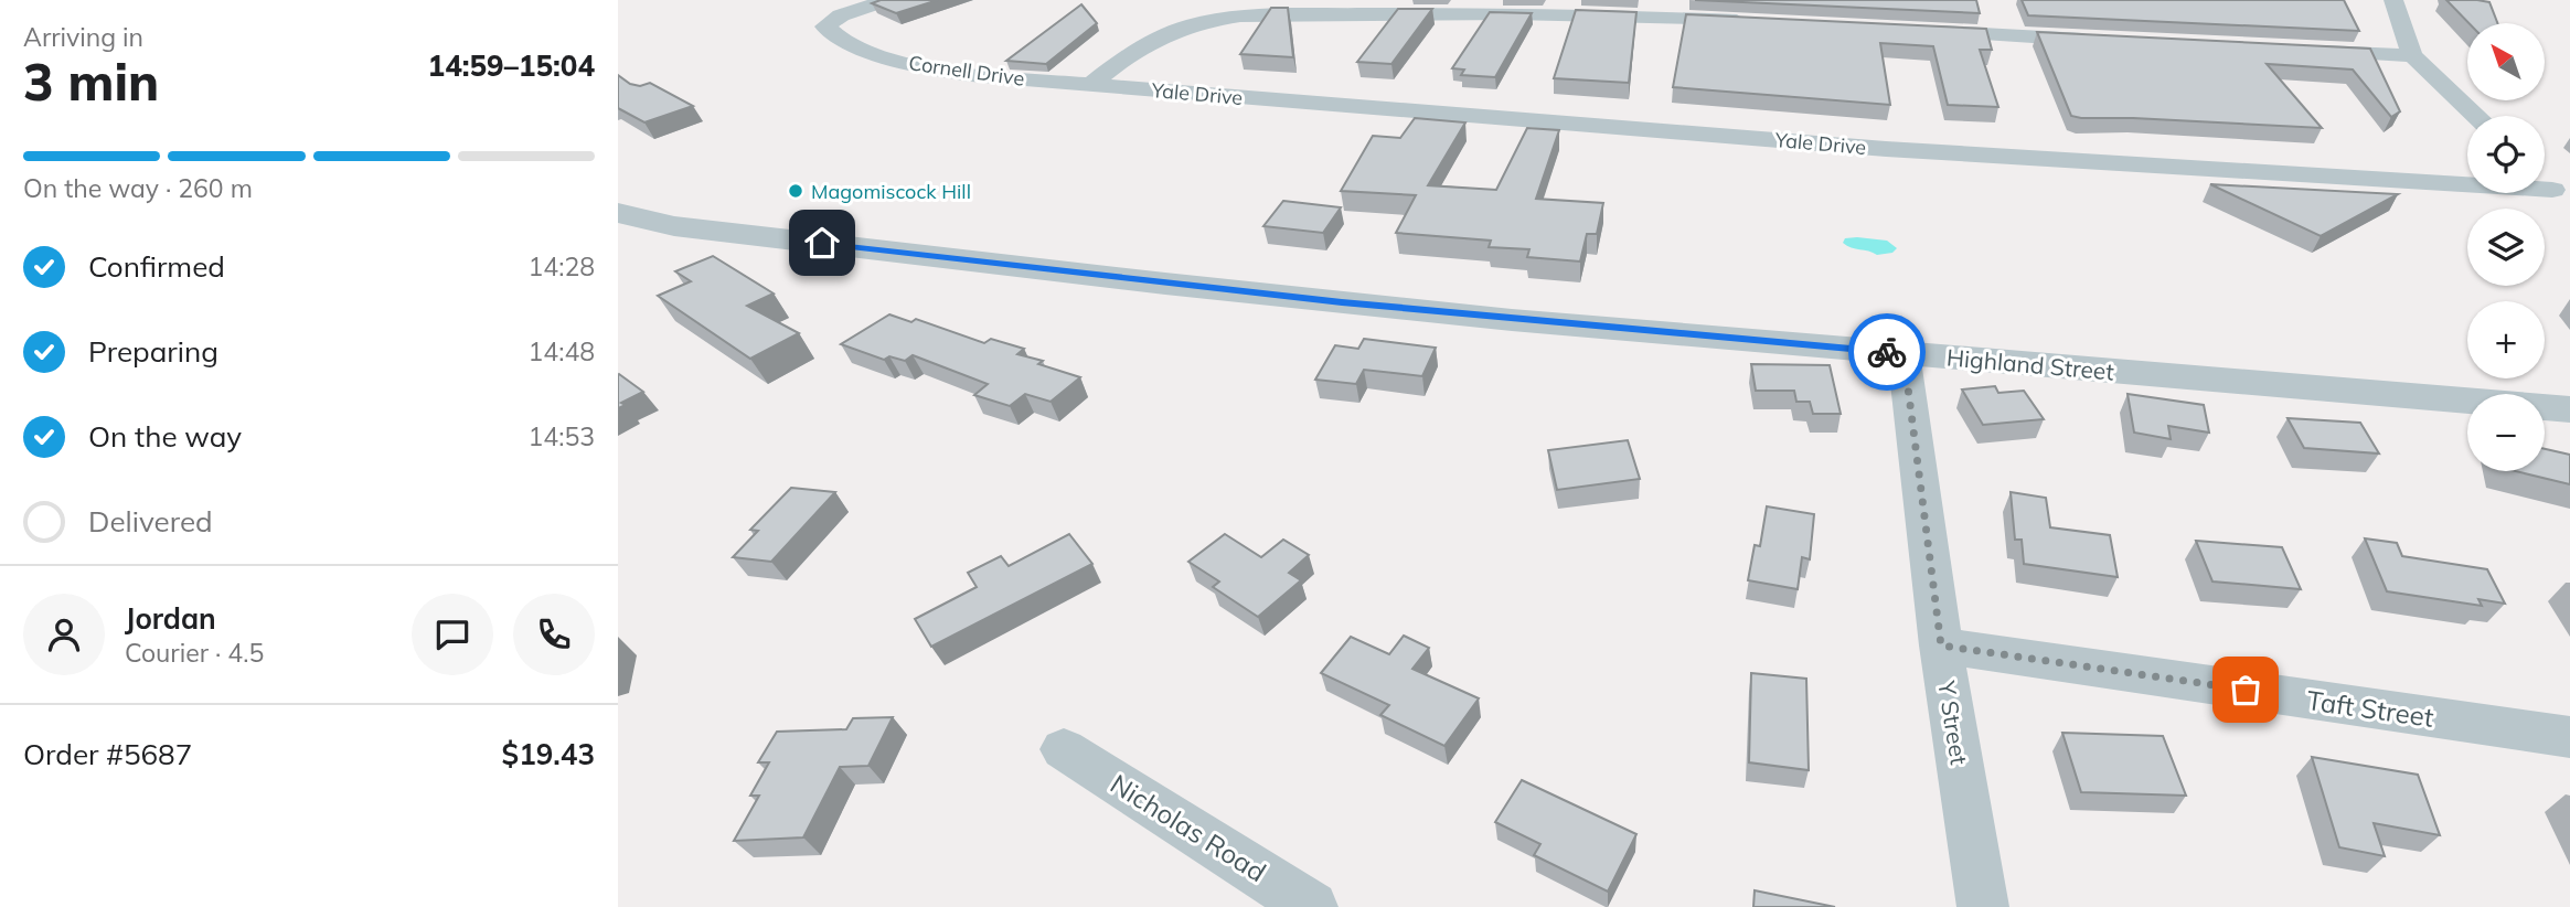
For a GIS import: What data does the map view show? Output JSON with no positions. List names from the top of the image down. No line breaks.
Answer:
{"streets":{"street":["Cornell Drive","Yale Drive","Highland Street","Taft Street","Y Street","Nicholas Road"]},"crossings":[["Cornell Drive","Yale Drive"],["Highland Street","Y Street"],["Taft Street","Y Street"]],"places":["Magomiscock Hill"],"north":"top left","page":{"heading":["3 min","Arriving in","14:59–15:04"],"panel":["Jordan","Courier · 4.5","Order #5687","$19.43"],"map_buttons":["+","−"],"bar":"On the way · 260 m","list":[["Confirmed","14:28"],["Preparing","14:48"],["On the way","14:53"],"Delivered"]}}
